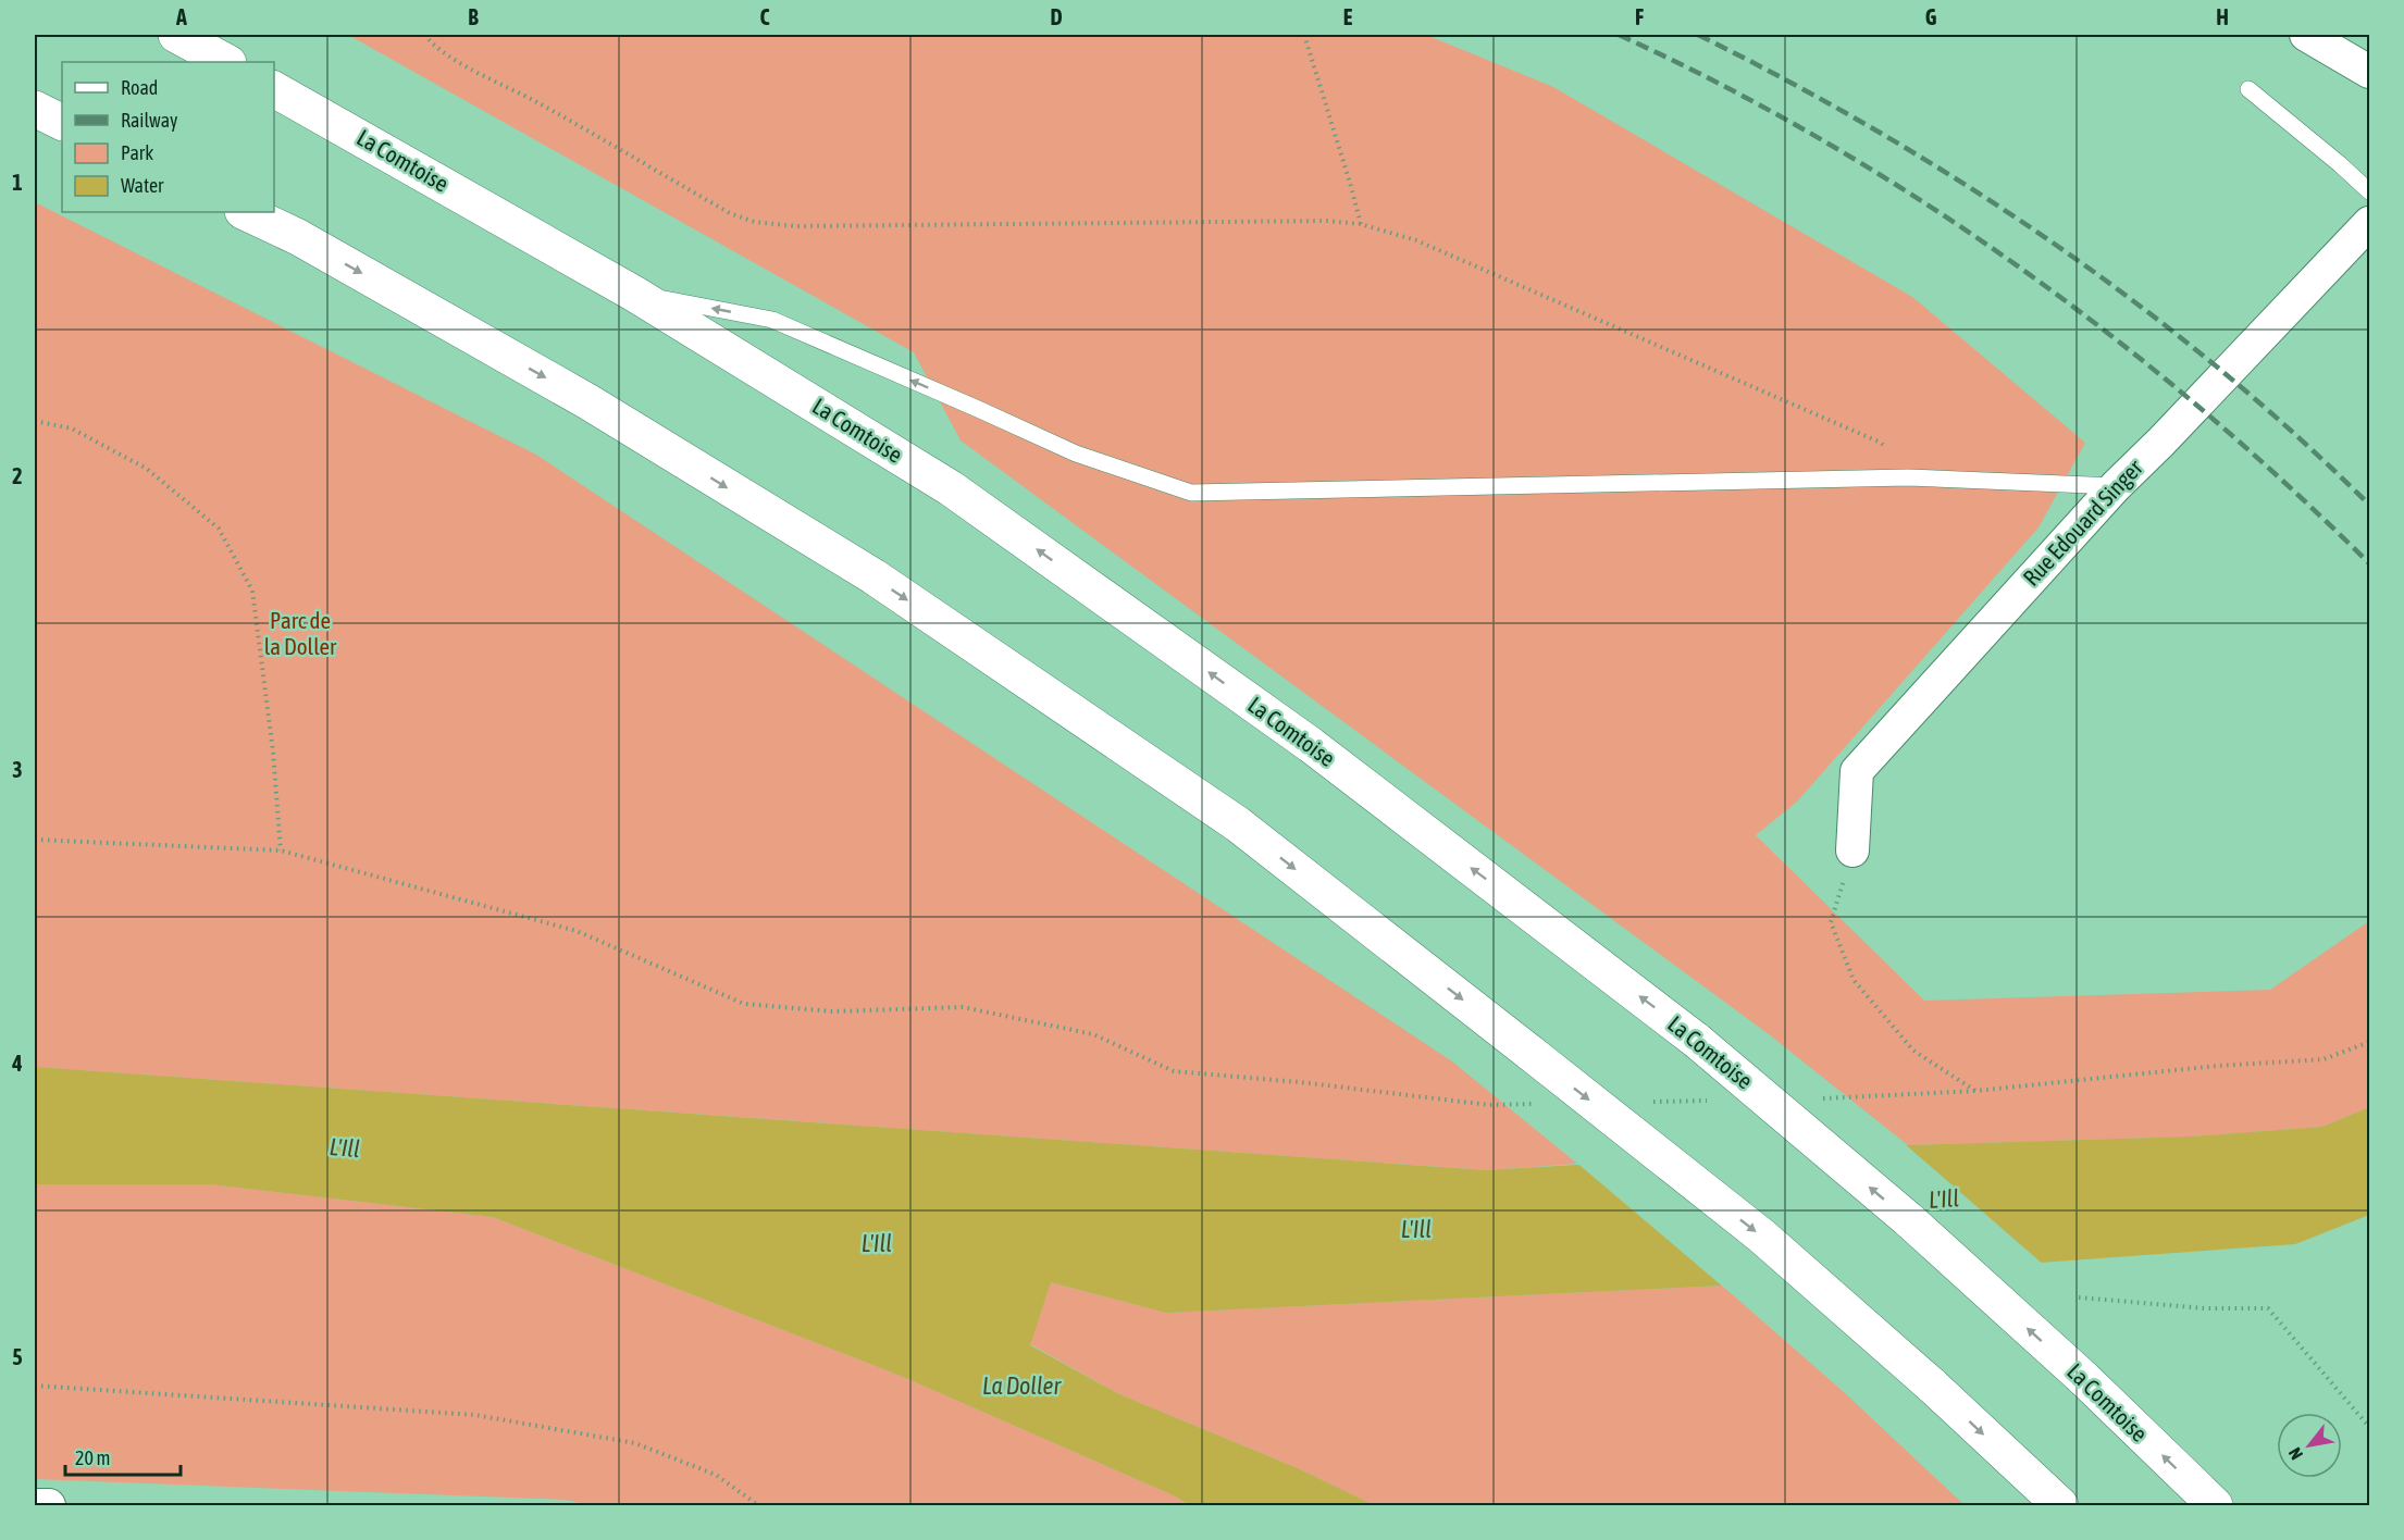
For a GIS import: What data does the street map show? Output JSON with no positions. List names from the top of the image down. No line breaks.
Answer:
{"streets":{"highway":["La Comtoise"],"street":["Rue Edouard Singer"]},"water":["L'Ill","La Doller"],"parks":["Parc de la Doller"],"legend":["Road","Railway","Park","Water"],"scale_bar":"20 m","north":"bottom left","grid":{"columns":["A","B","C","D","E","F","G","H"],"rows":["1","2","3","4","5"]}}
